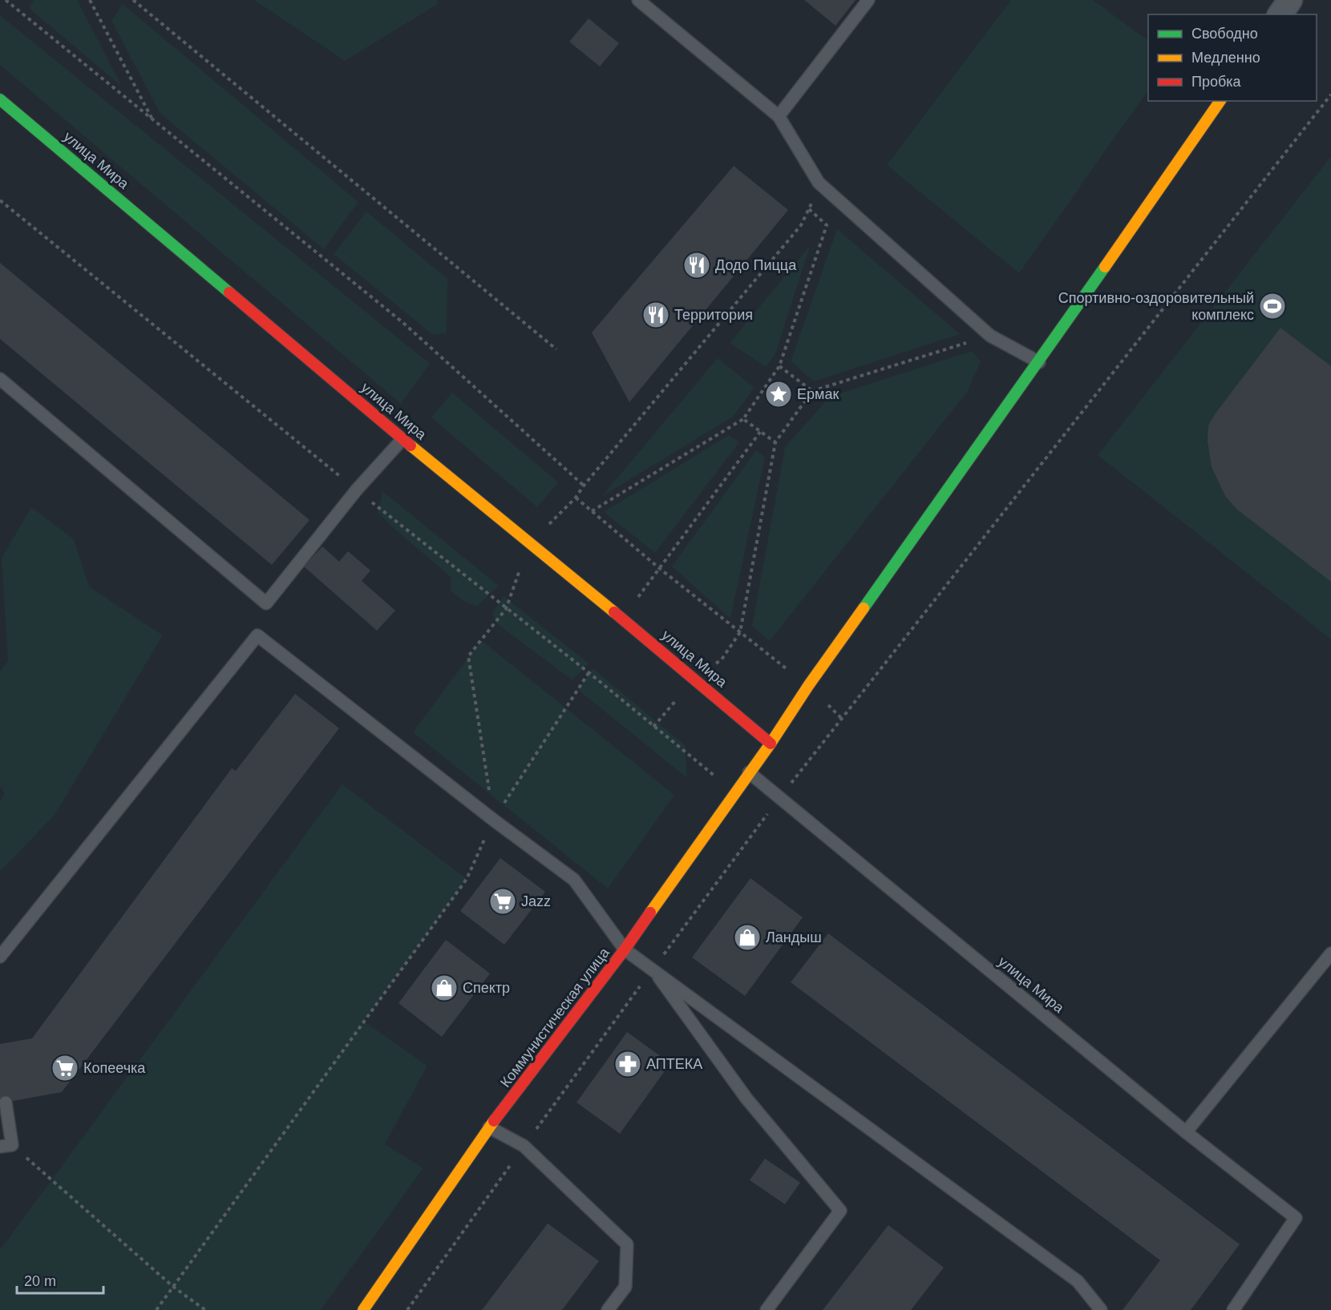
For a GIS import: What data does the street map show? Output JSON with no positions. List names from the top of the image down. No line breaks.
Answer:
{"streets":{"street":["улица Мира","Коммунистическая улица"]},"crossings":[["улица Мира","Коммунистическая улица"]],"places":{"restaurant":["Додо Пицца","Территория"],"sports":["Спортивно-оздоровительный комплекс"],"place":["Ермак"],"supermarket":["Jazz","Копеечка"],"shop":["Ландыш","Спектр"],"pharmacy":["АПТЕКА"]},"legend":["Свободно","Медленно","Пробка"],"scale_bar":"20 m"}
